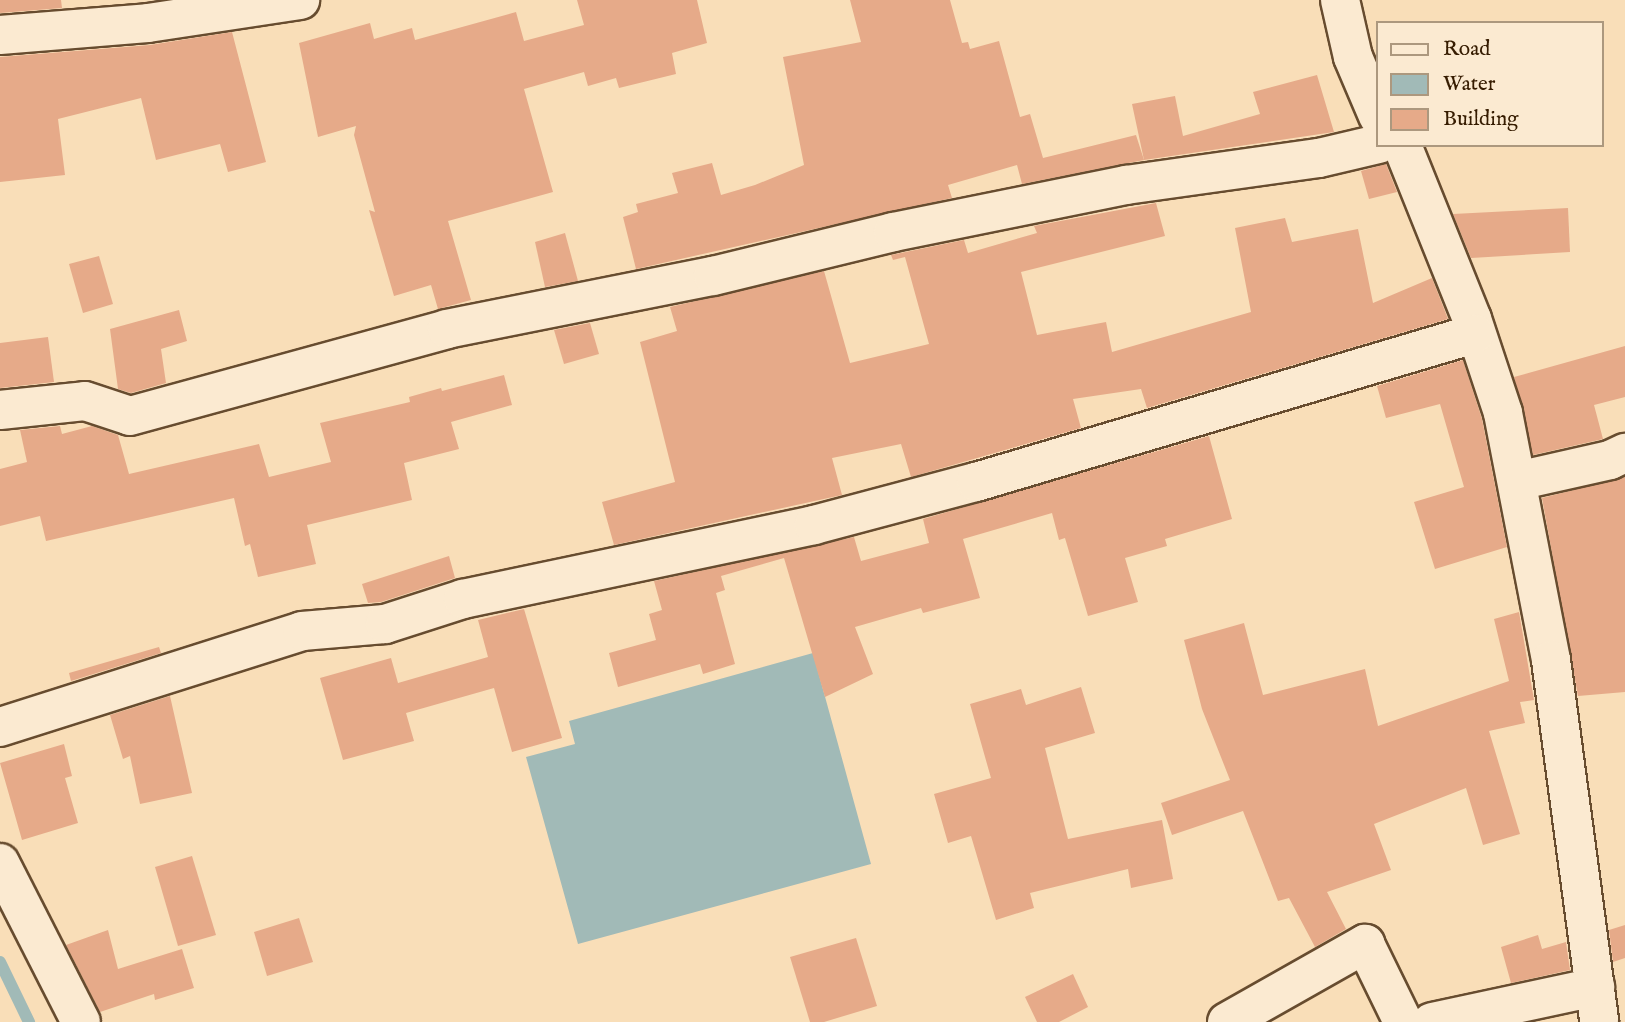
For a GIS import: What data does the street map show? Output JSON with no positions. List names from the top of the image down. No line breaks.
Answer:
{"legend":["Road","Water","Building"]}
